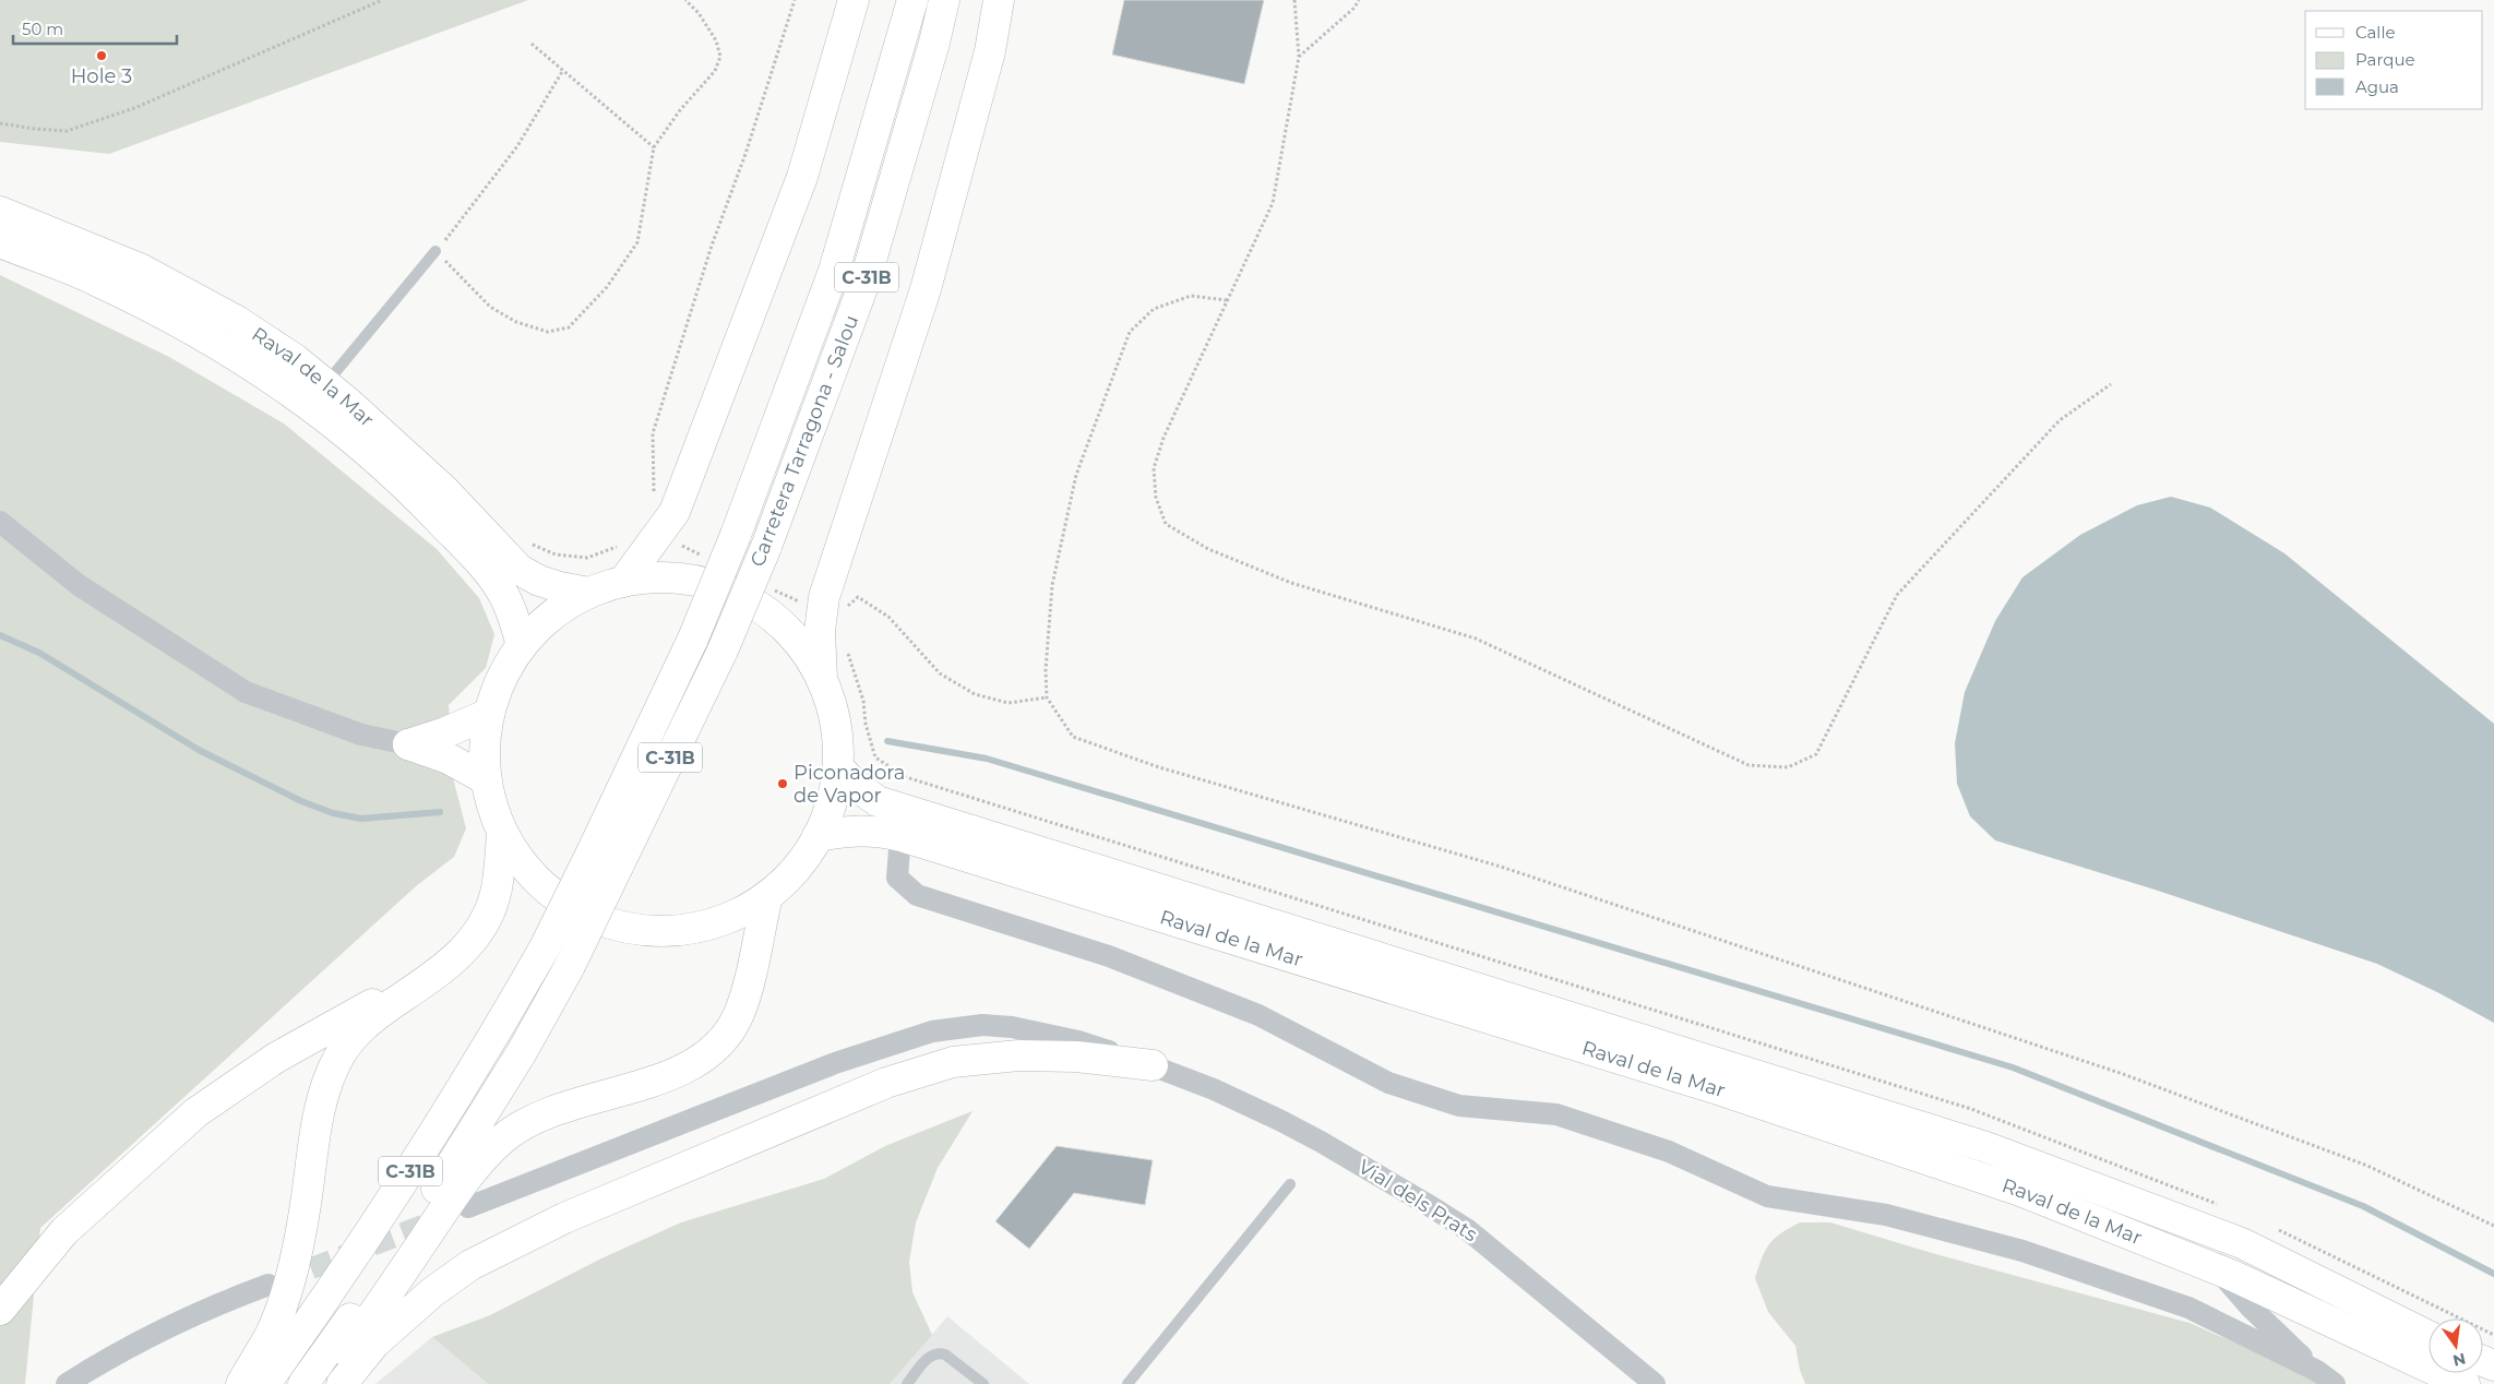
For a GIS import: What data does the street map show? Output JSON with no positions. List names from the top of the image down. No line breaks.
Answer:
{"streets":{"main road":["C-31B","Raval de la Mar","Carretera Tarragona - Salou"],"street":["Vial dels Prats"]},"places":["Hole 3","Piconadora de Vapor"],"legend":["Calle","Parque","Agua"],"scale_bar":"50 m","north":"bottom"}
